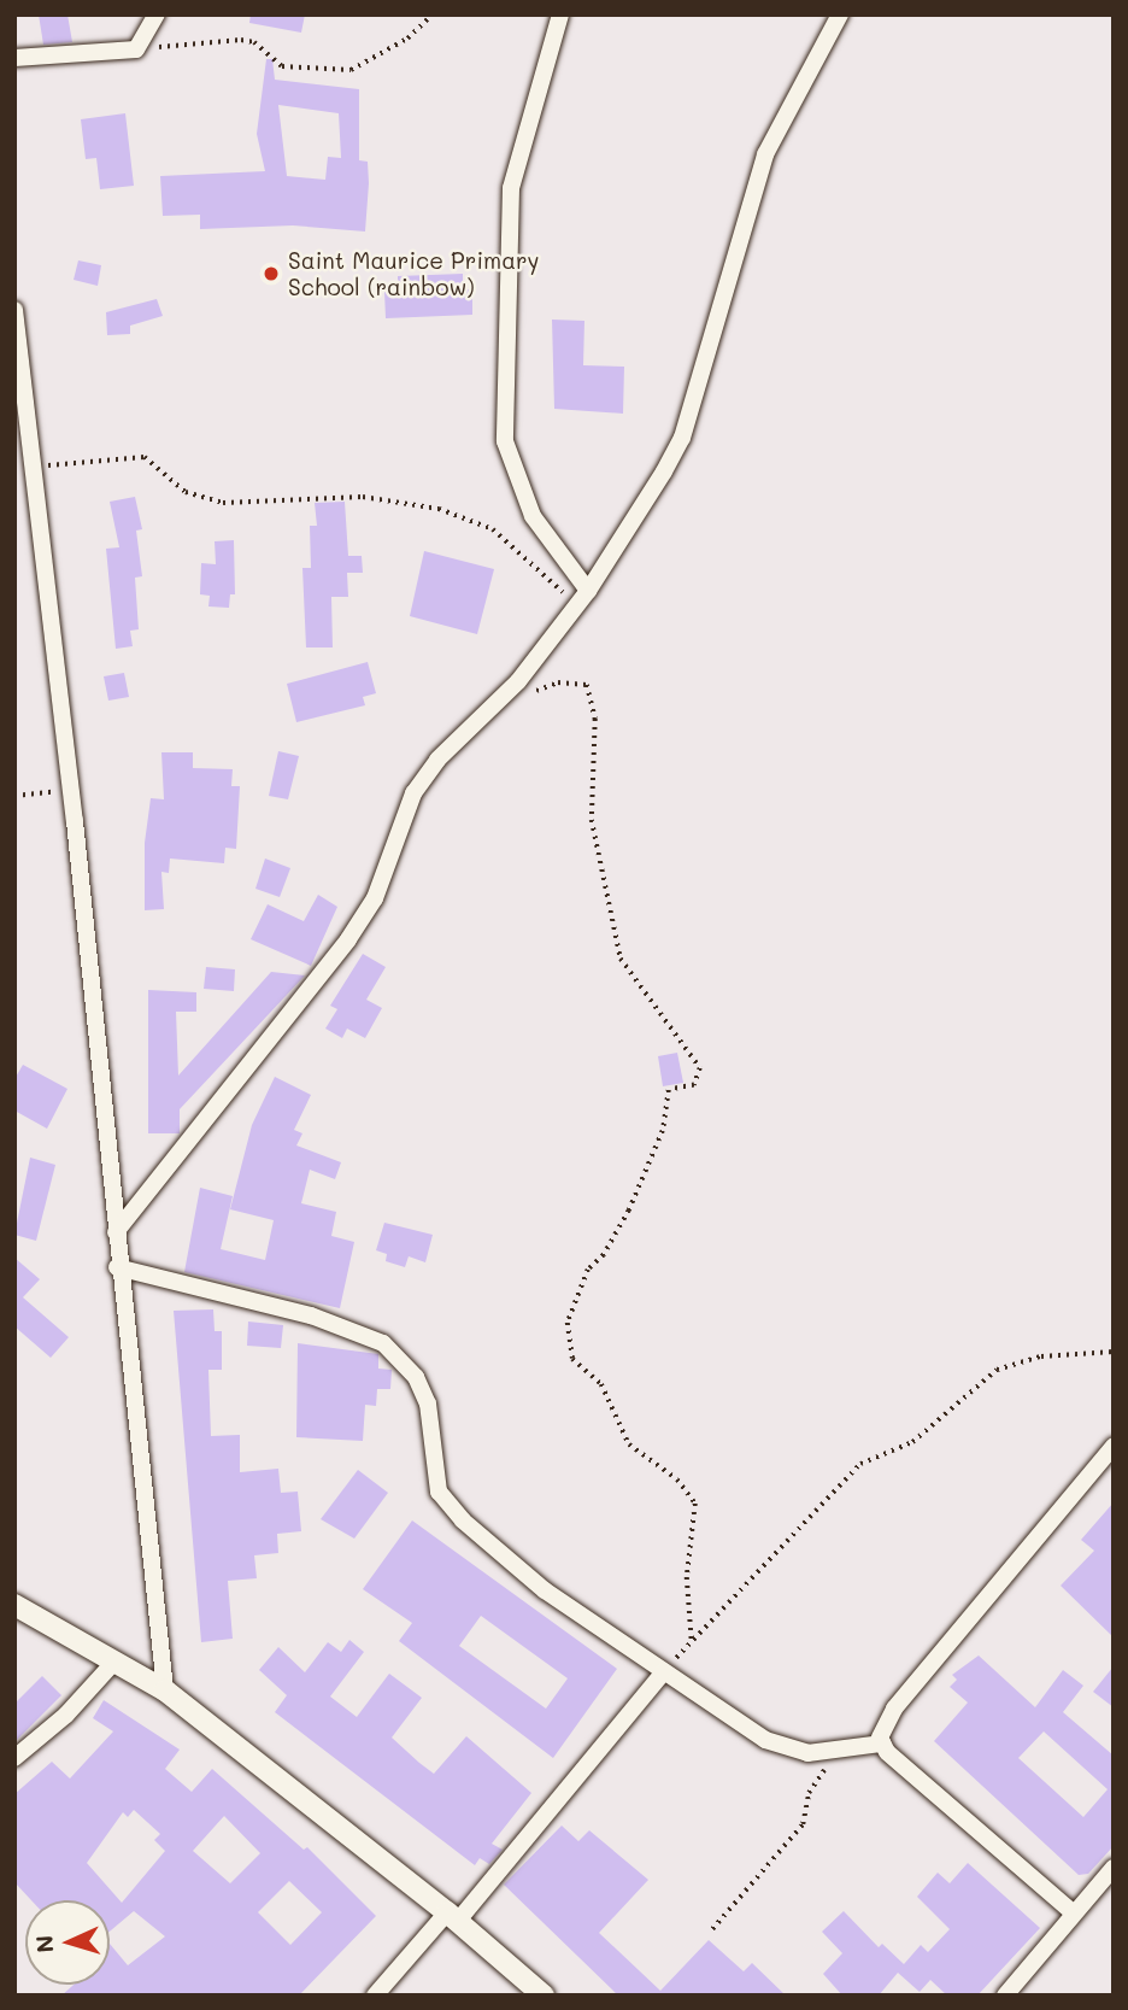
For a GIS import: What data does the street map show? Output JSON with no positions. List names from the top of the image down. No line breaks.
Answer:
{"places":["Saint Maurice Primary School (rainbow)"],"north":"left"}
